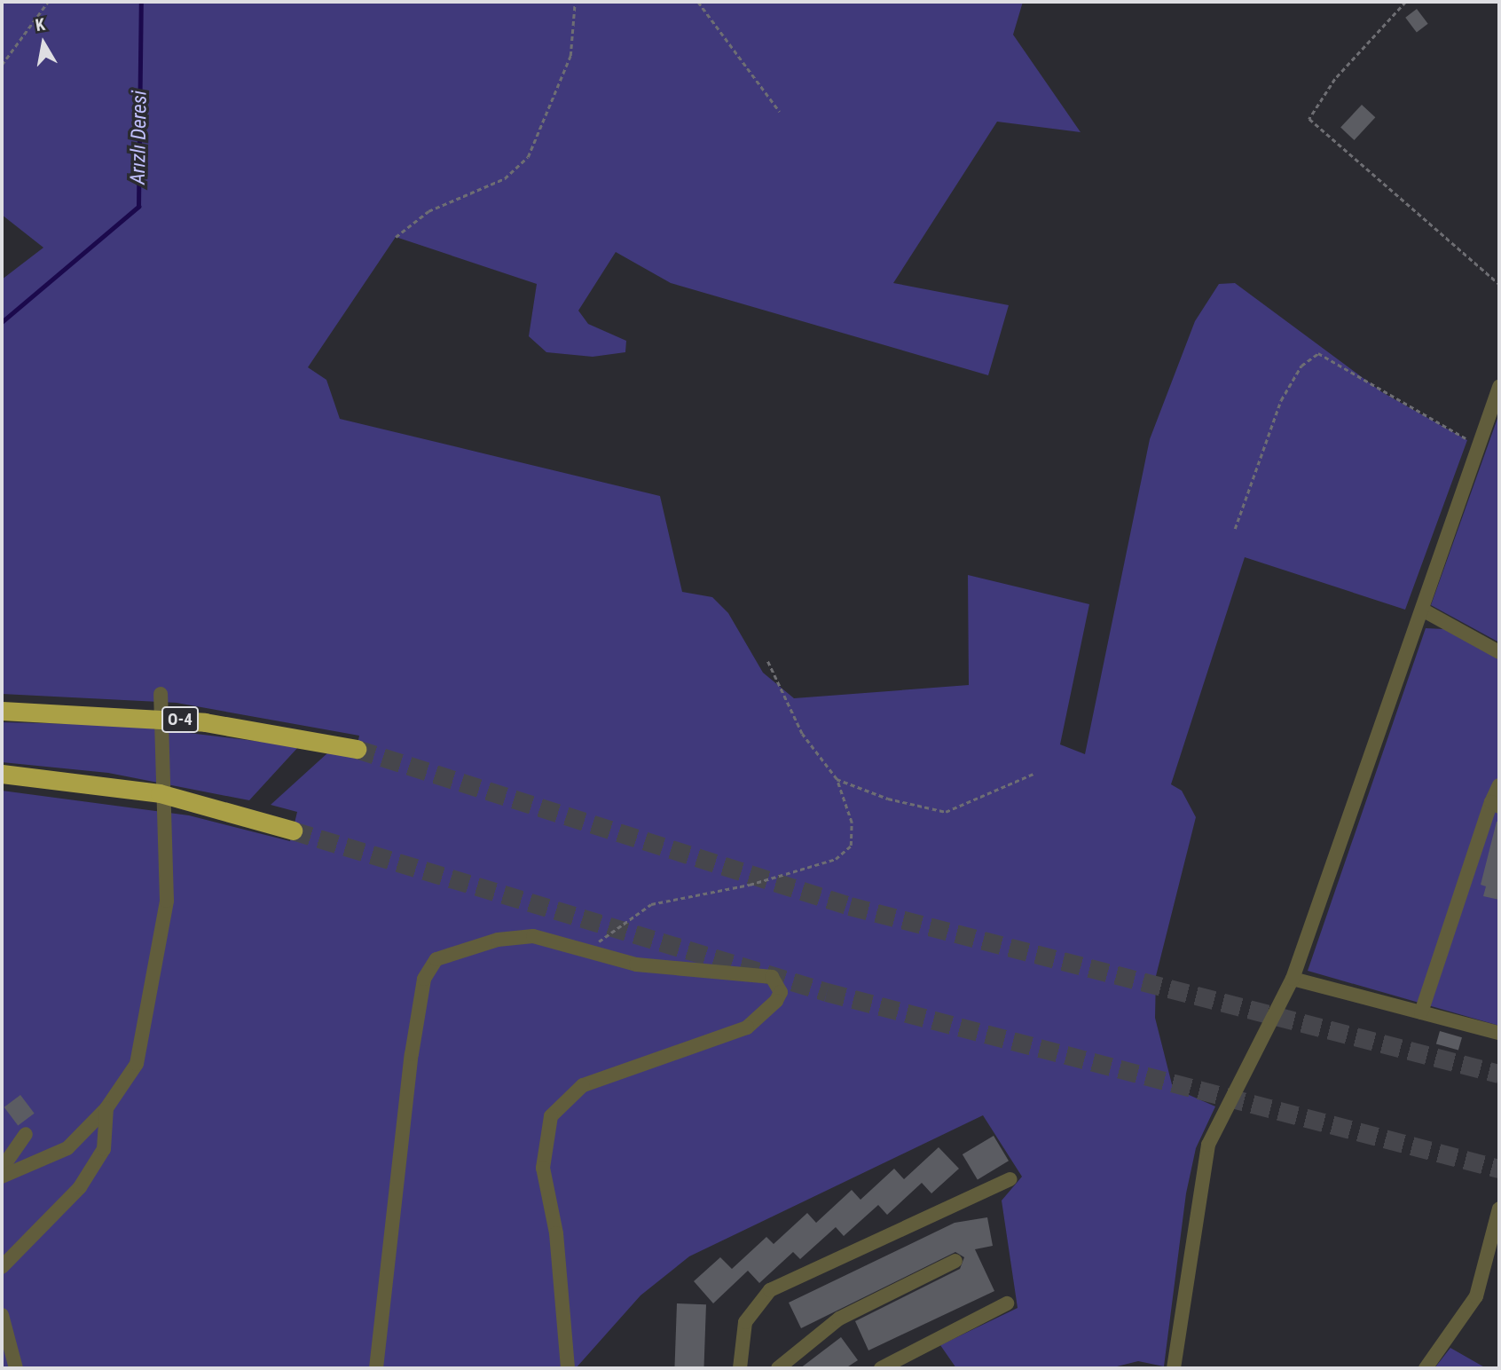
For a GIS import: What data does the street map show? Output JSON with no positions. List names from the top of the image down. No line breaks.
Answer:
{"streets":{"highway":["O-4"]},"water":["Arızlı Deresi"],"north":"top"}
